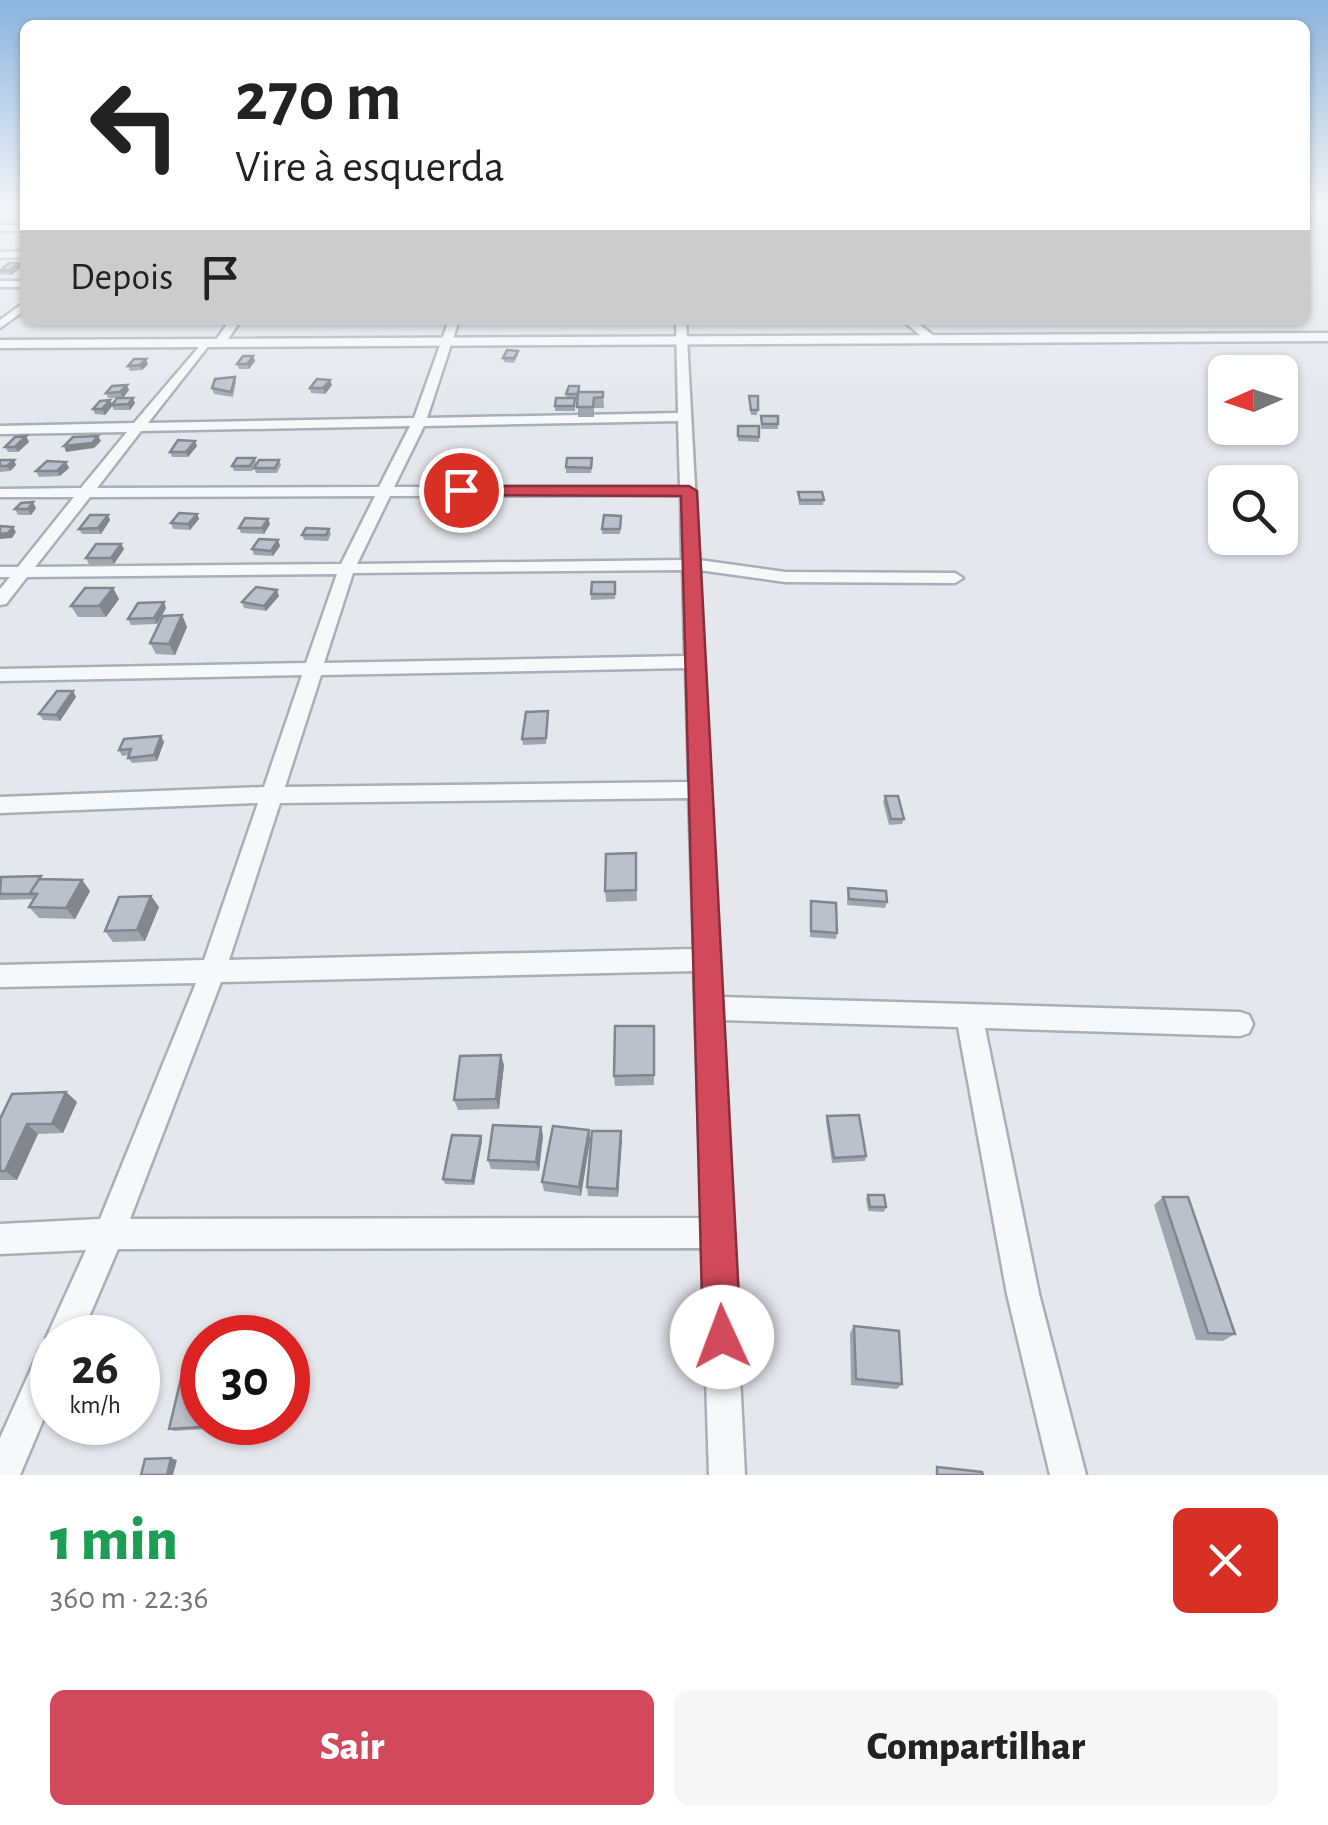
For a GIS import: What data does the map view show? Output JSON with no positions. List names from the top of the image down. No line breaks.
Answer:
{"north":"left","page":{"turn":["270 m","Vire à esquerda"],"then":"Depois","speed":"26 km/h","limit":"30","heading":["1 min","360 m · 22:36"],"buttons":["Sair","Compartilhar"]}}
